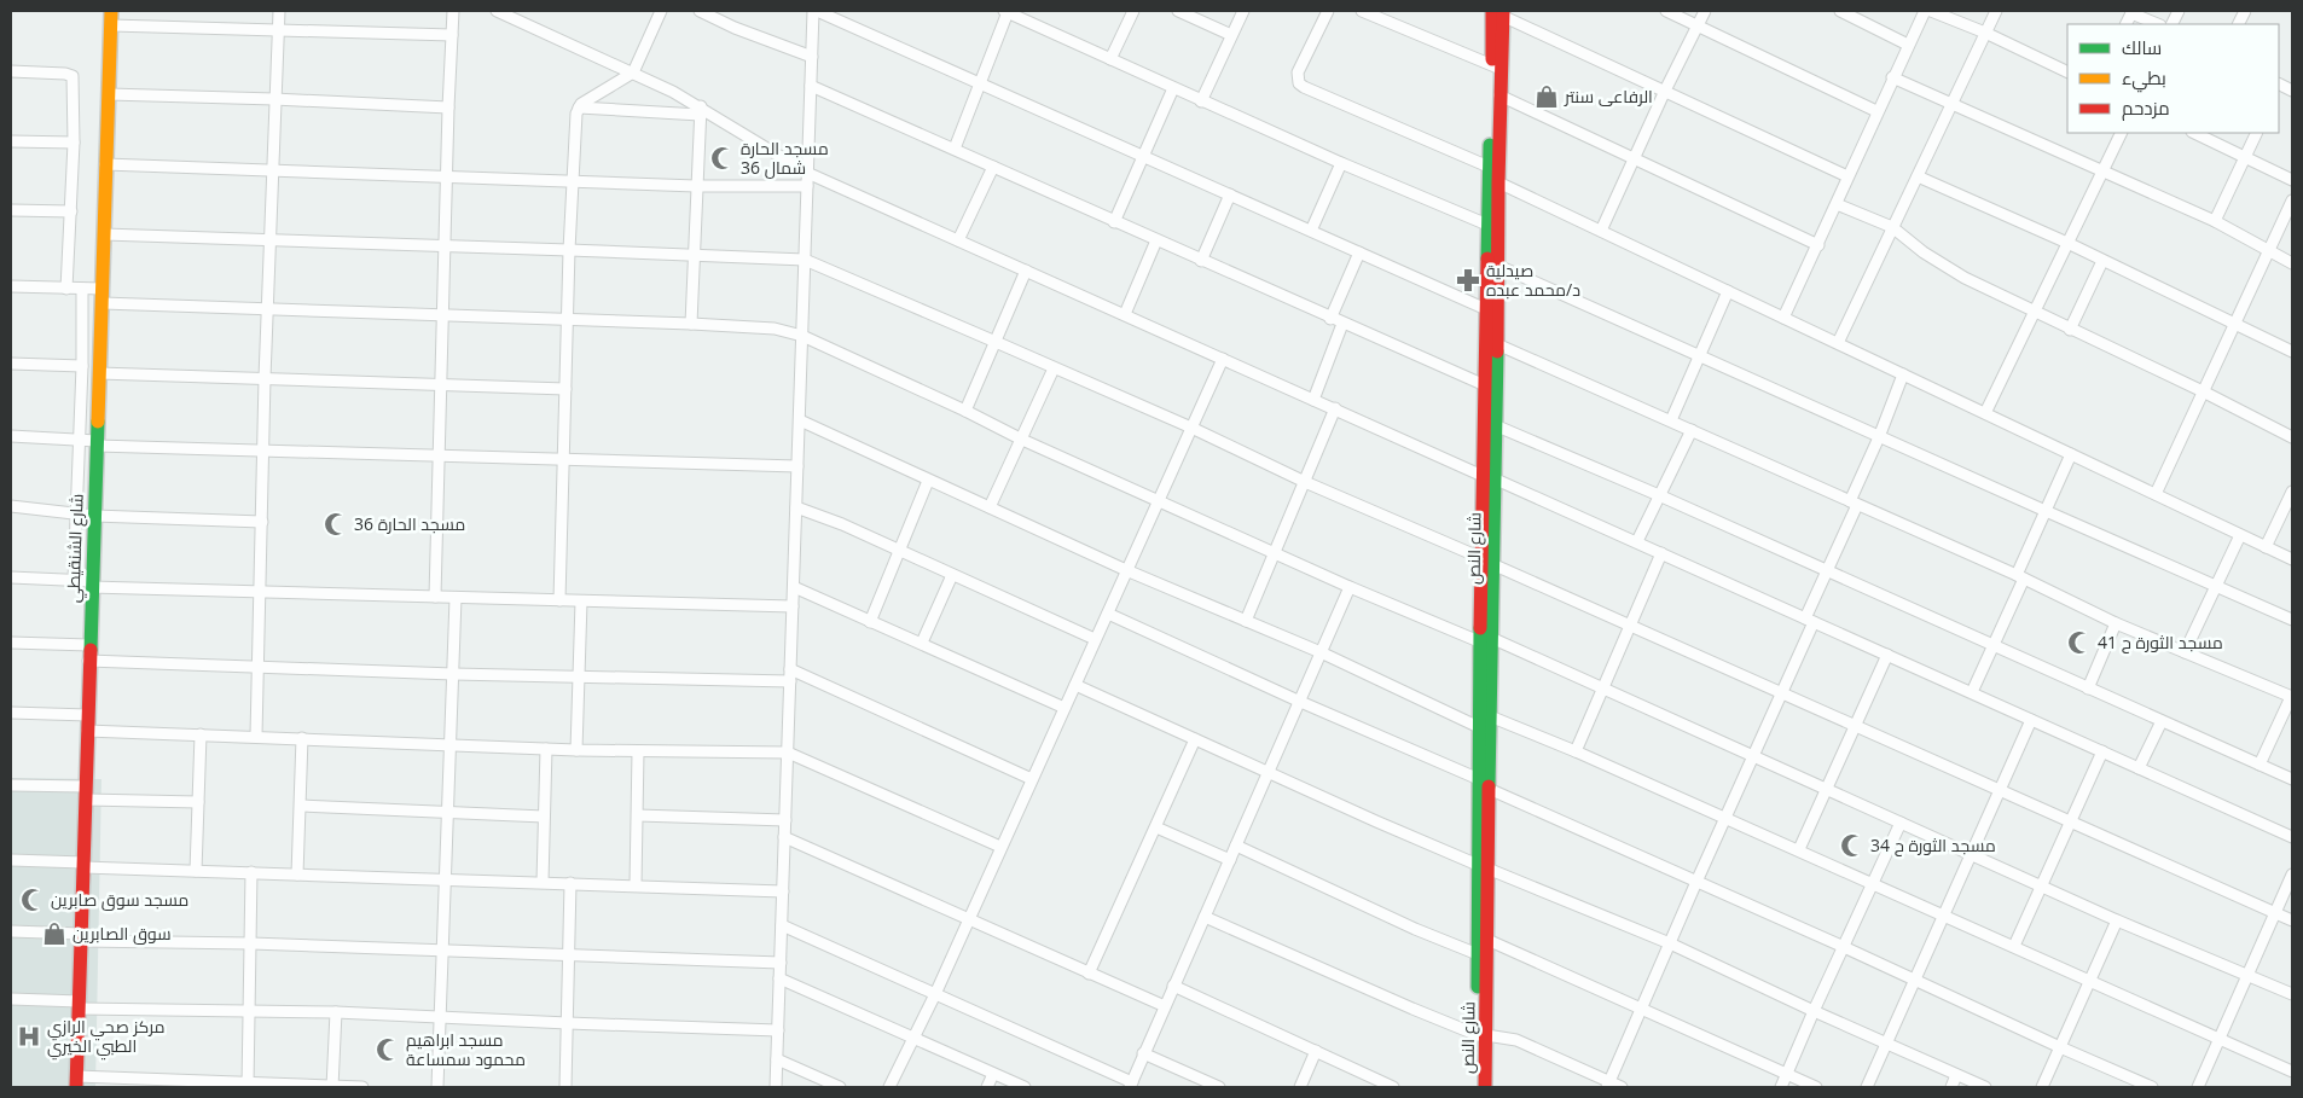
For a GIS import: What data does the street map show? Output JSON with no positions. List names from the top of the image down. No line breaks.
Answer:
{"streets":{"main road":["شارع الشنقيطي","شارع النص"]},"places":{"shop":["الرفاعى سنتر","سوق الصابرين"],"mosque":["مسجد الحارة 36 شمال","مسجد الحارة 36","مسجد الثورة ح 41","مسجد الثورة ح 34","مسجد سوق صابرين","مسجد ابراهيم محمود سمساعة"],"pharmacy":["صيدلية د/محمد عبده"],"hospital":["مركز صحي الرازي الطبي الخيري"]},"legend":["سالك","بطيء","مزدحم"]}
